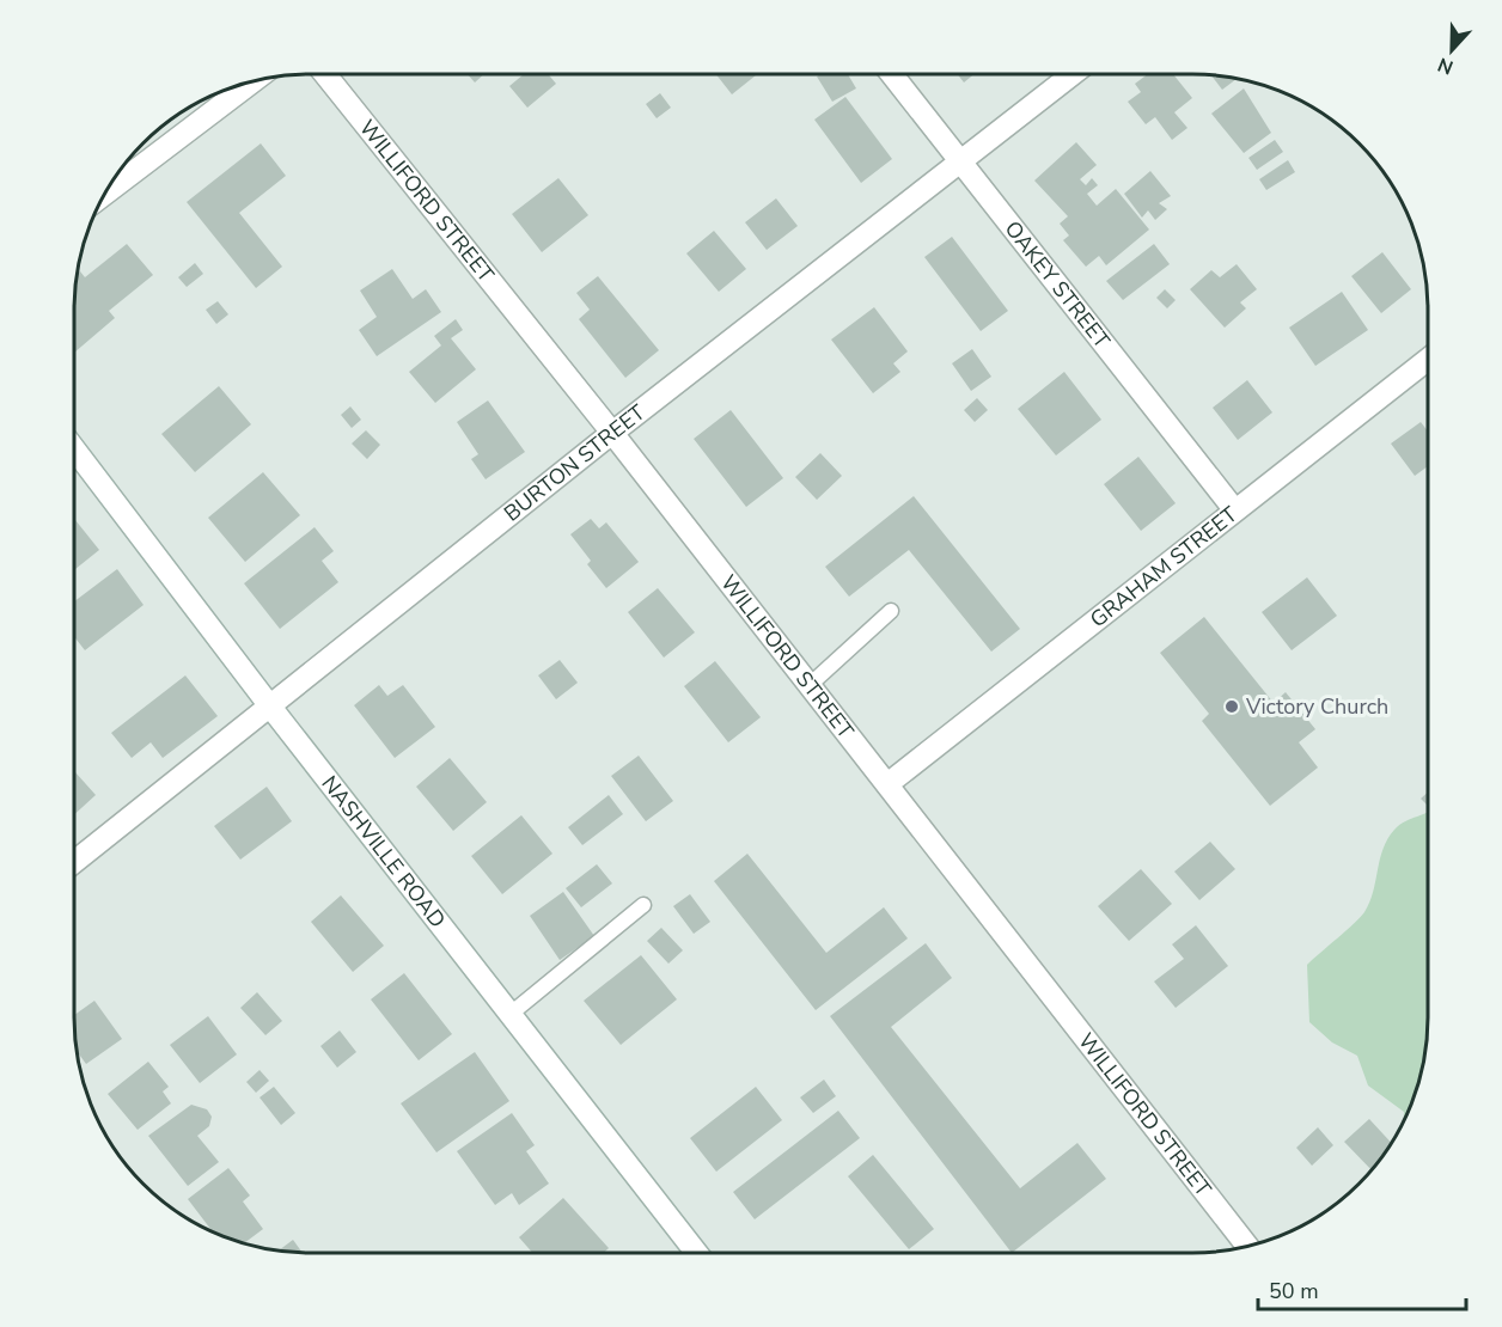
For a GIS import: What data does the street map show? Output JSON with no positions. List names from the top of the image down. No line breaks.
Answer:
{"streets":{"street":["WILLIFORD STREET","OAKEY STREET","BURTON STREET","GRAHAM STREET","NASHVILLE ROAD"]},"crossings":[["WILLIFORD STREET","BURTON STREET"],["WILLIFORD STREET","GRAHAM STREET"],["OAKEY STREET","BURTON STREET"],["OAKEY STREET","GRAHAM STREET"],["BURTON STREET","NASHVILLE ROAD"]],"places":["Victory Church"],"scale_bar":"50 m","north":"bottom"}
